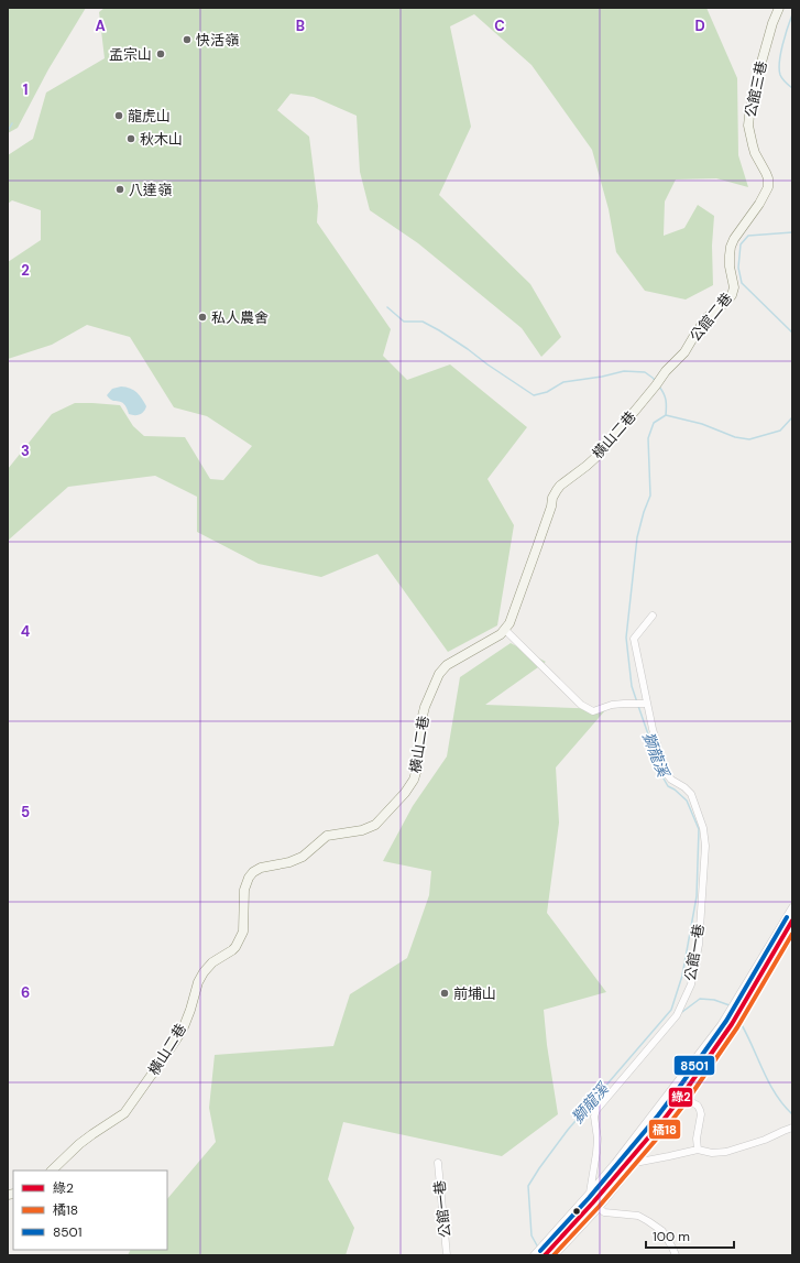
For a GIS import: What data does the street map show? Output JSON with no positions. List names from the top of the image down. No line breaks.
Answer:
{"streets":{"street":["公館三巷","公館二巷","橫山二巷","公館一巷"]},"crossings":[["公館三巷","公館二巷"],["公館二巷","橫山二巷"]],"water":["獅龍溪"],"places":["快活嶺","孟宗山","龍虎山","秋木山","八達嶺","私人農舍","前埔山"],"lines":["transit line 8501","transit line 綠2","transit line 橘18"],"legend":["綠2","橘18","8501"],"scale_bar":"100 m","grid":{"columns":["A","B","C","D"],"rows":["1","2","3","4","5","6"]}}
